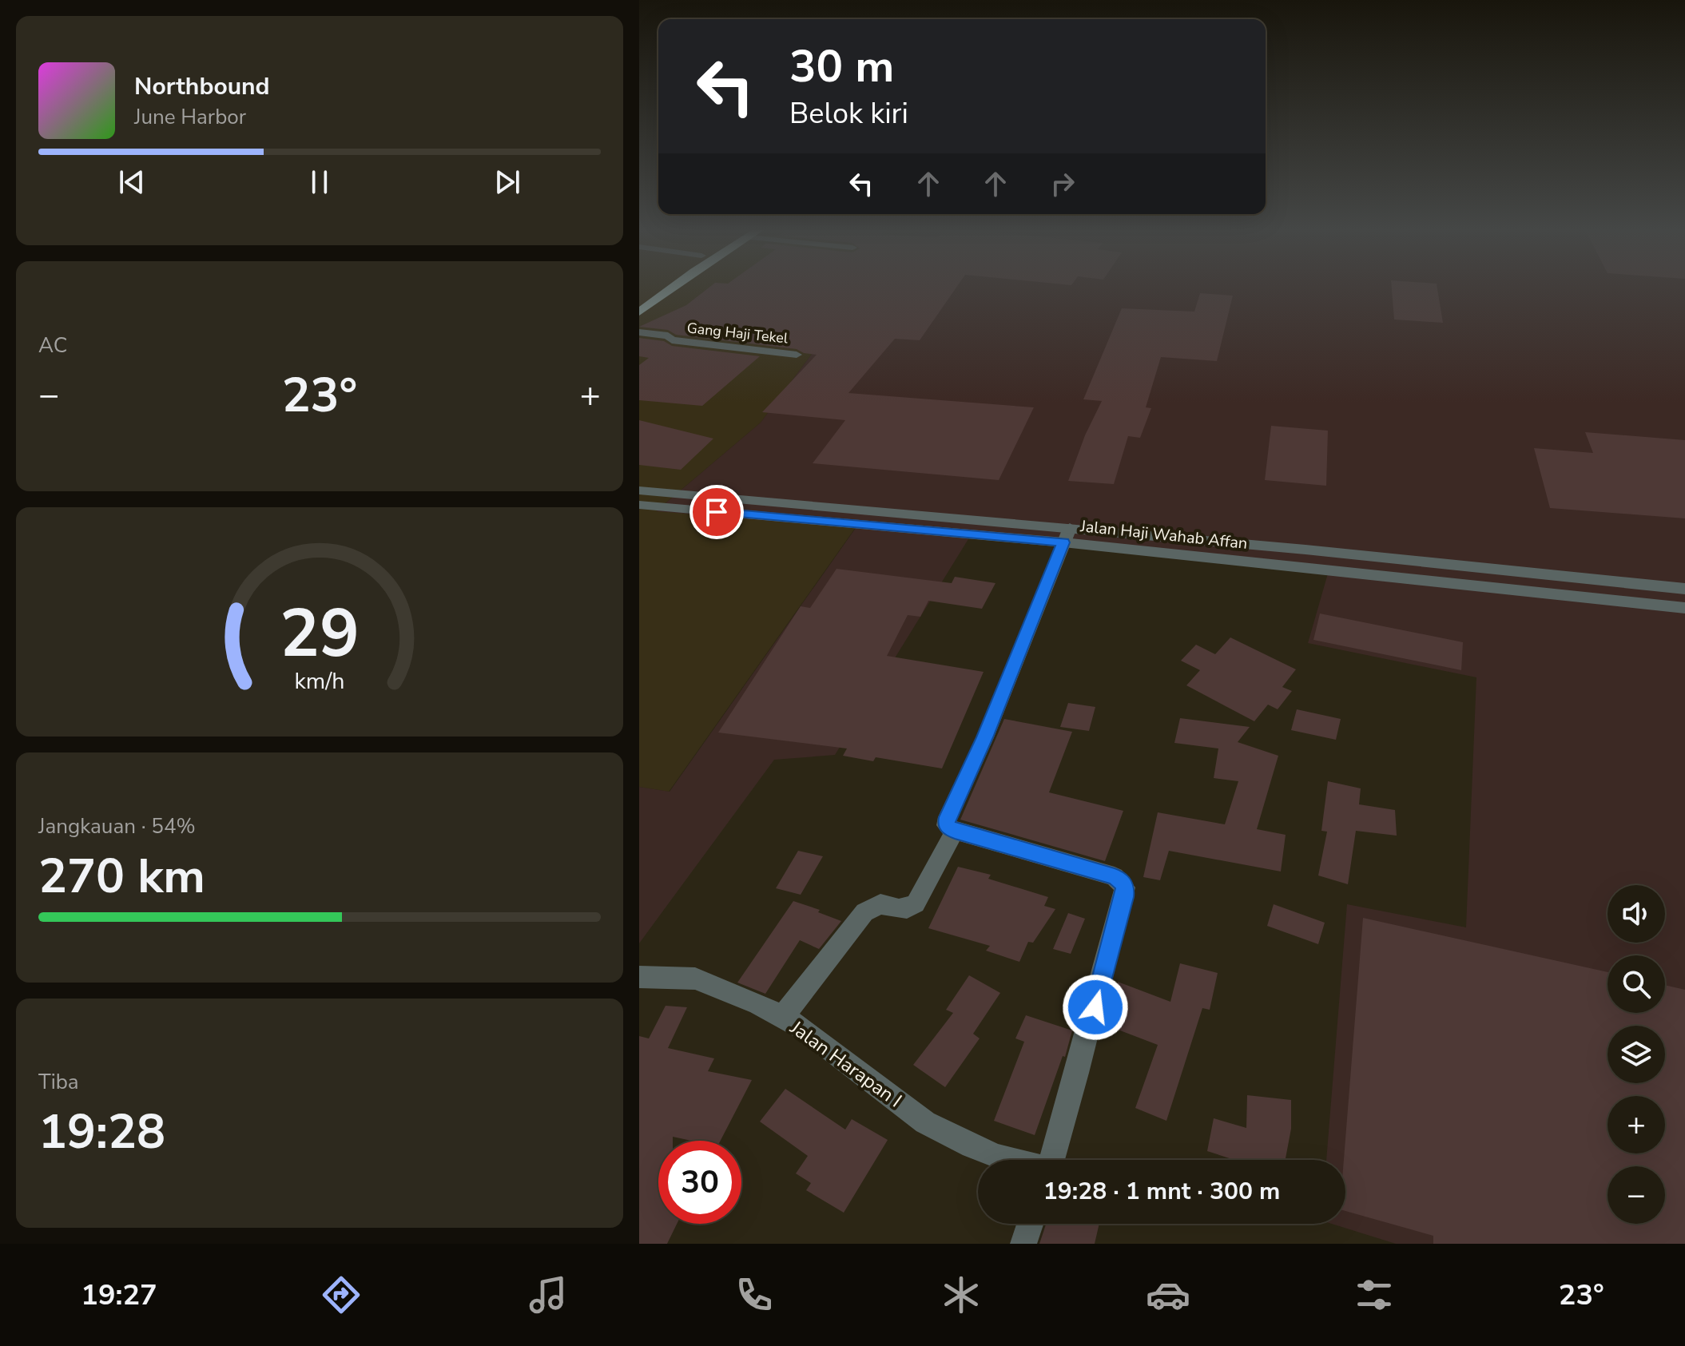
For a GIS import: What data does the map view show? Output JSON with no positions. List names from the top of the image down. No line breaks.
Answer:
{"streets":{"street":["Gang Haji Tekel","Jalan Haji Wahab Affan","Jalan Harapan I"]},"page":{"turn":["30 m","Belok kiri"],"song":["Northbound","June Harbor"],"tile":["AC",["Jangkauan · 54%","270 km"],["Tiba","19:28"]],"heat":["−","23°","+"],"map_buttons":["+","−"],"limit":"30","trip":"19:28 · 1 mnt · 300 m","tabs":["19:27","23°"],"gauge":["29","km/h"]}}
